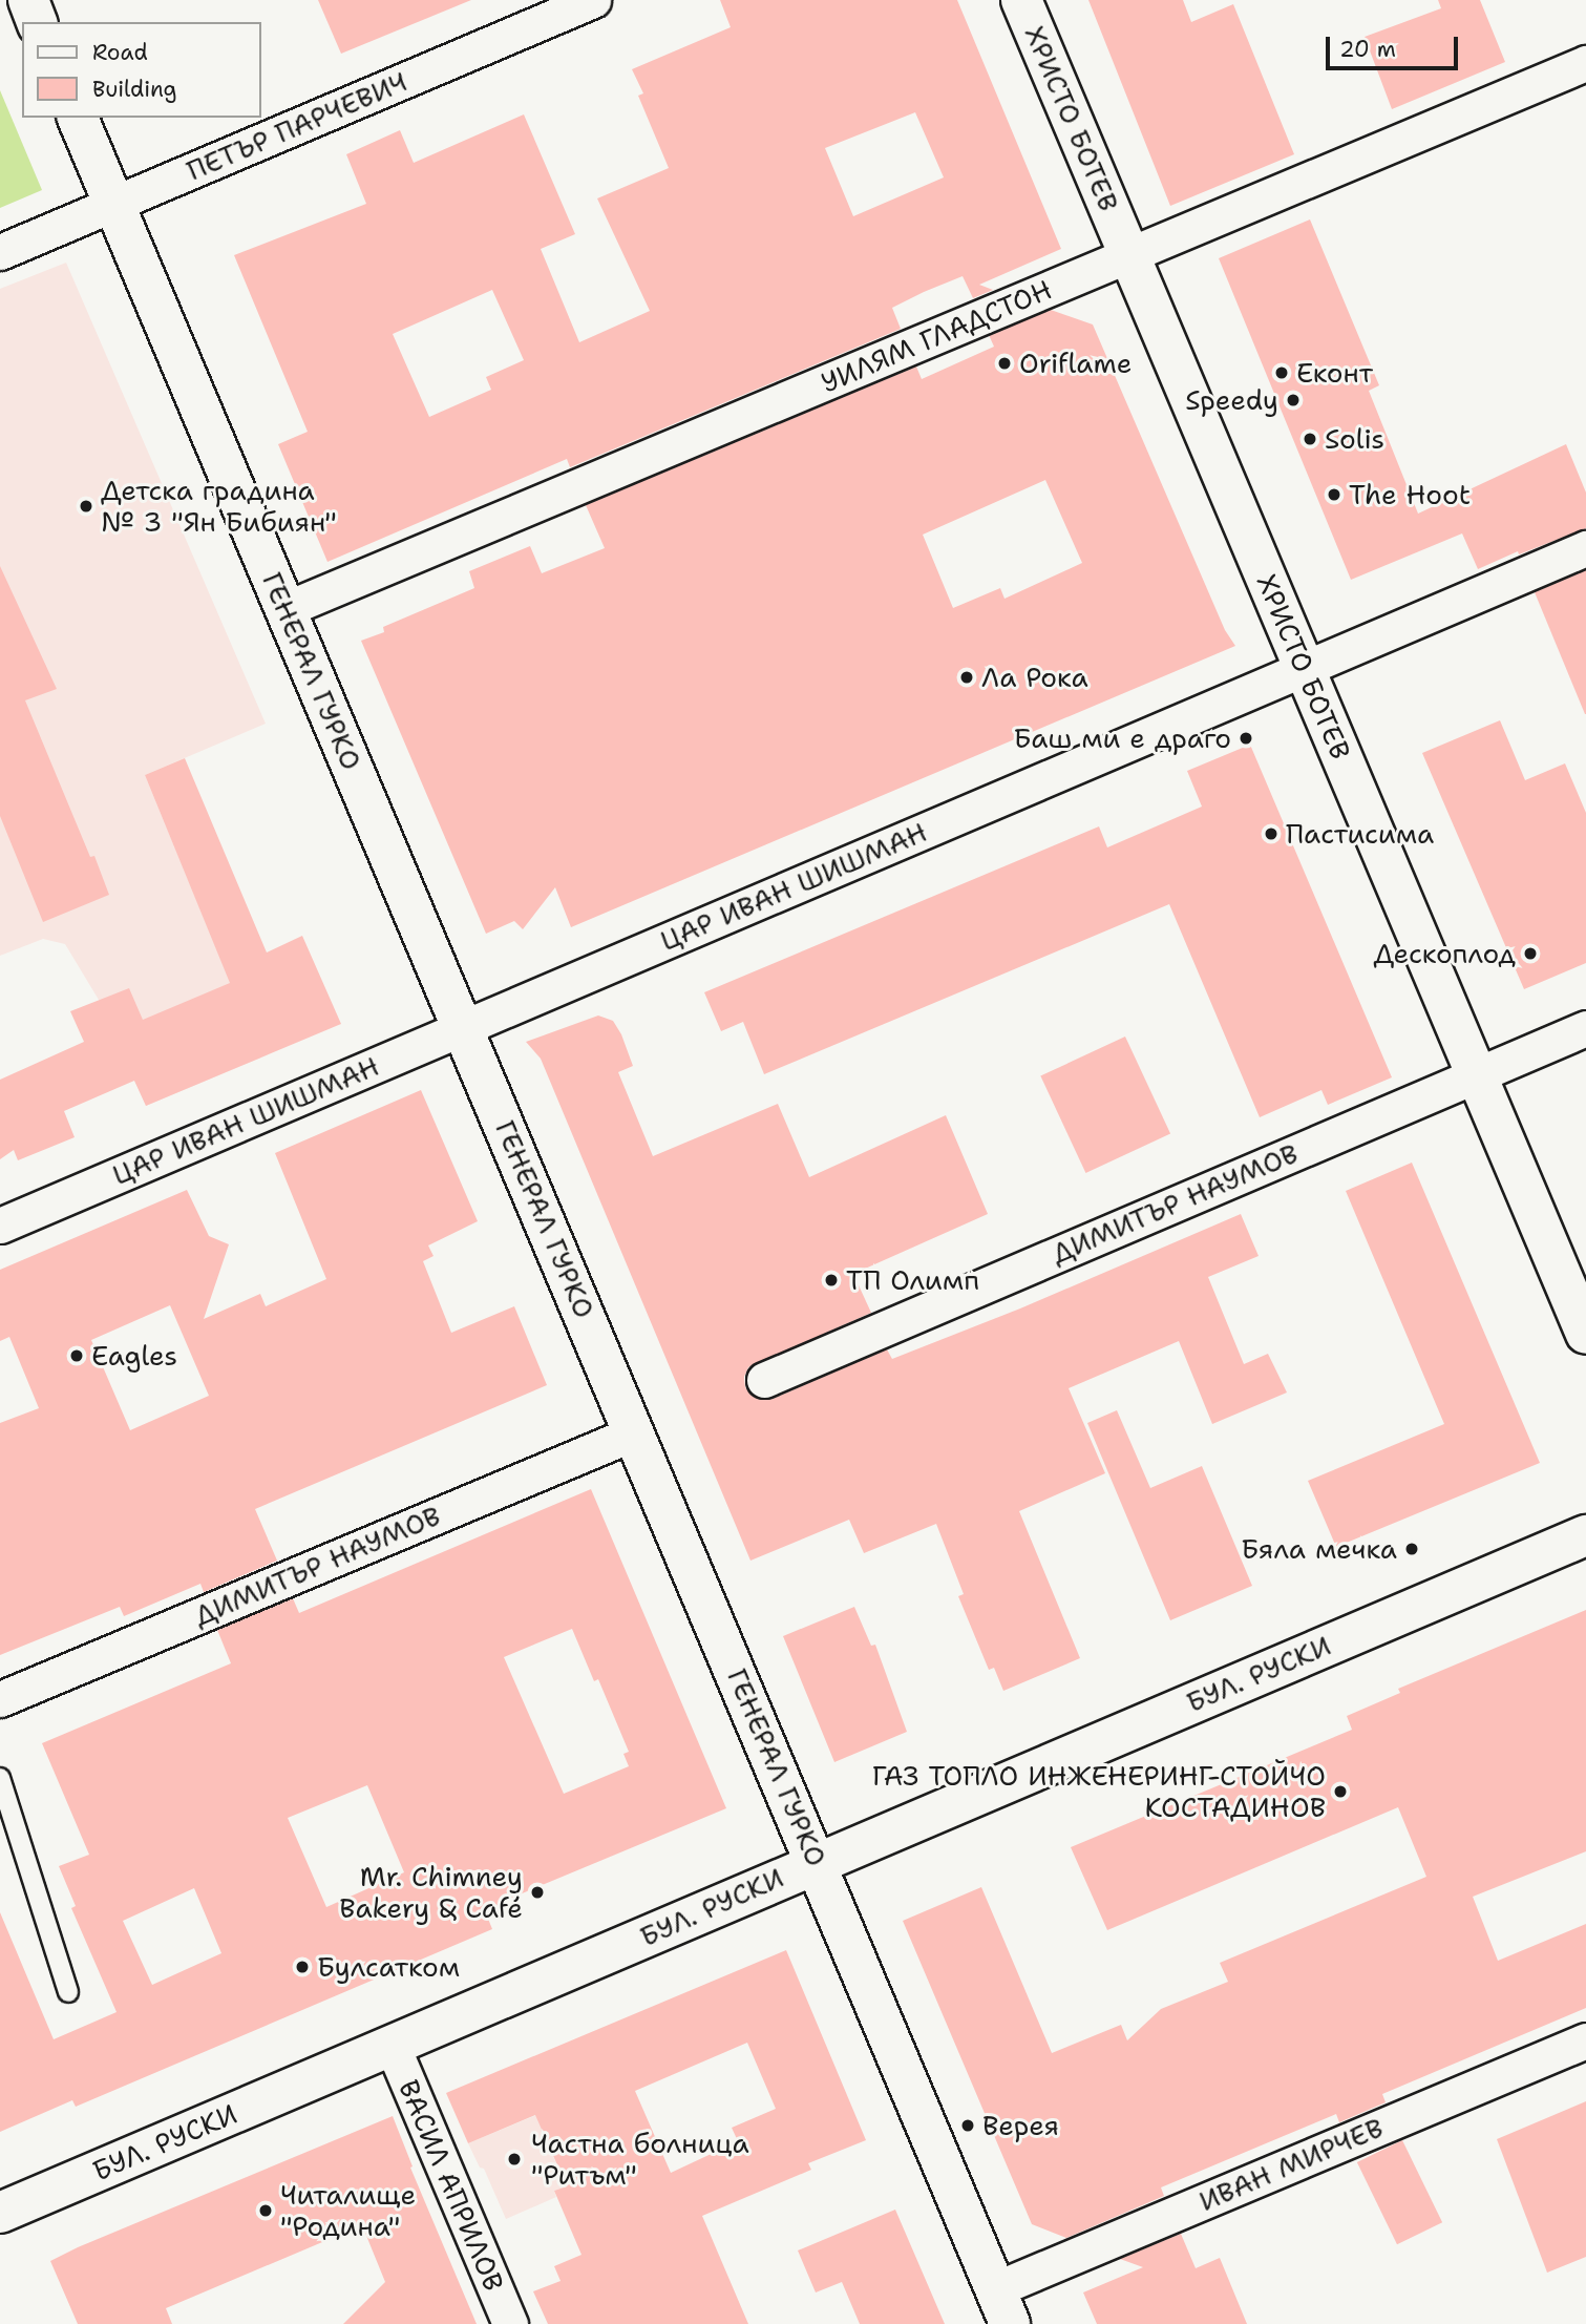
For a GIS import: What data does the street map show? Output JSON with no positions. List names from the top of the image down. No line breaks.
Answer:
{"streets":{"street":["ХРИСТО БОТЕВ","ПЕТЪР ПАРЧЕВИЧ","УИЛЯМ ГЛАДСТОН","ГЕНЕРАЛ ГУРКО","ЦАР ИВАН ШИШМАН","ДИМИТЪР НАУМОВ","БУЛ. РУСКИ","ИВАН МИРЧЕВ","ВАСИЛ АПРИЛОВ"]},"crossings":[["ХРИСТО БОТЕВ","УИЛЯМ ГЛАДСТОН"],["ХРИСТО БОТЕВ","ЦАР ИВАН ШИШМАН"],["ХРИСТО БОТЕВ","ДИМИТЪР НАУМОВ"],["ПЕТЪР ПАРЧЕВИЧ","ГЕНЕРАЛ ГУРКО"],["УИЛЯМ ГЛАДСТОН","ГЕНЕРАЛ ГУРКО"],["ГЕНЕРАЛ ГУРКО","ЦАР ИВАН ШИШМАН"],["ГЕНЕРАЛ ГУРКО","ДИМИТЪР НАУМОВ"],["ГЕНЕРАЛ ГУРКО","БУЛ. РУСКИ"],["ГЕНЕРАЛ ГУРКО","ИВАН МИРЧЕВ"],["БУЛ. РУСКИ","ВАСИЛ АПРИЛОВ"]],"places":["Oriflame","Еконт","Speedy","Solis","The Hoot","Детска градина № 3 \"Ян Бибиян\"","Ла Рока","Баш ми е драго","Пастисима","Дескоплод","ТП Олимп","Eagles","Бяла мечка","ГАЗ ТОПЛО ИНЖЕНЕРИНГ-СТОЙЧО КОСТАДИНОВ","Mr. Chimney Bakery & Café","Булсатком","Верея","Частна болница \"Ритъм\"","Читалище \"Родина\""],"legend":["Road","Building"],"scale_bar":"20 m"}
